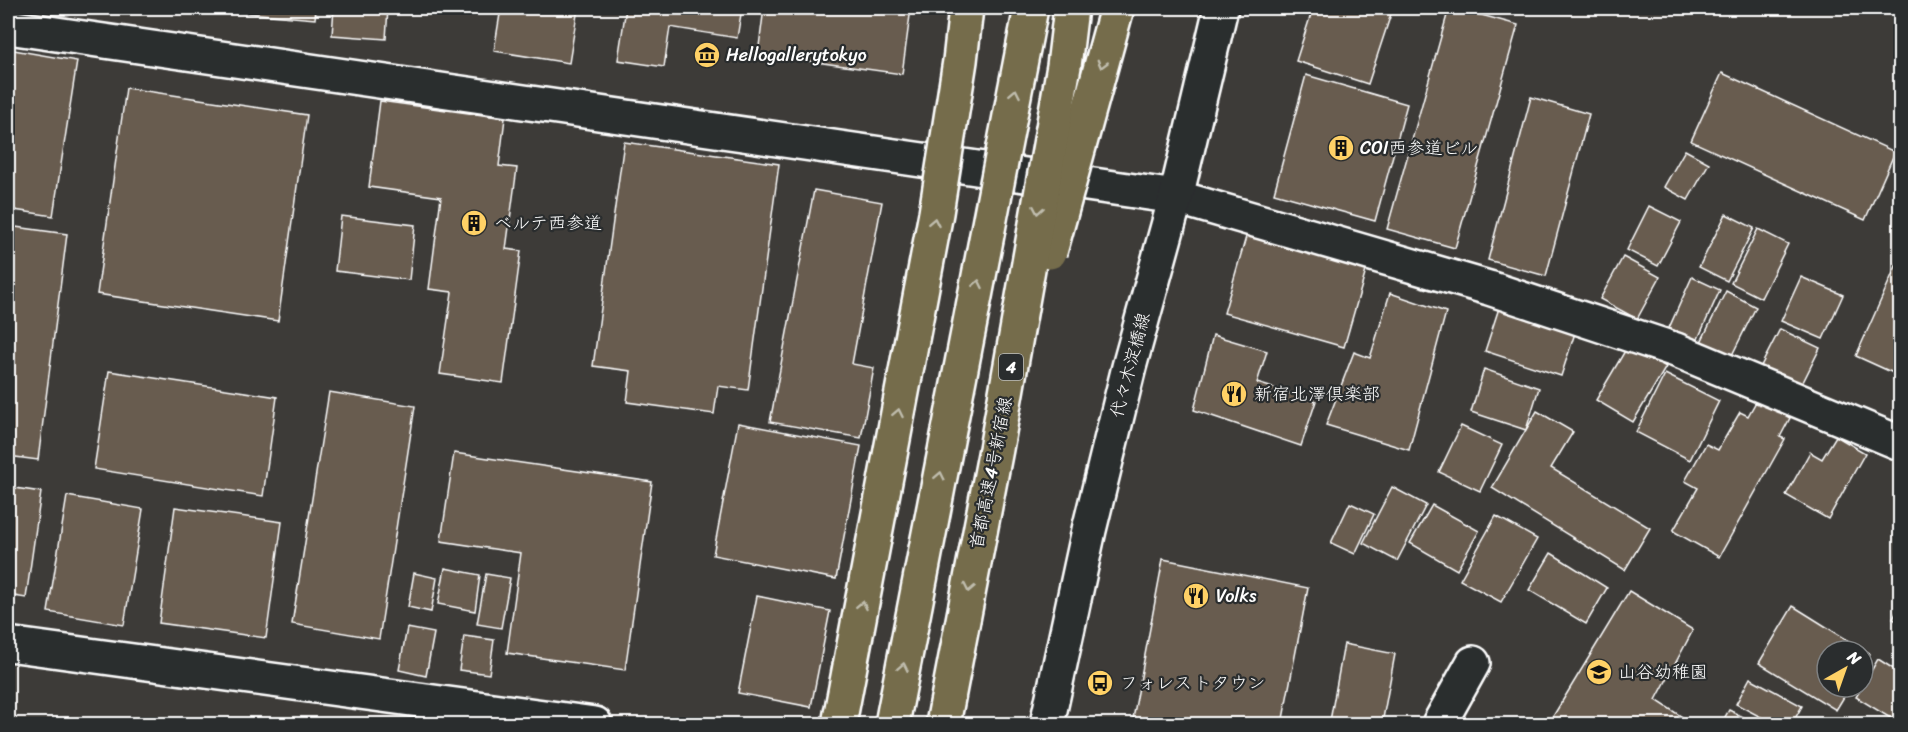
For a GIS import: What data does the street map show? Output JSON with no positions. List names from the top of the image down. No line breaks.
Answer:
{"streets":{"highway":["4","首都高速4号新宿線"],"street":["代々木淀橋線"]},"places":{"museum":["Hellogallerytokyo"],"building":["COI西参道ビル","ベルテ西参道"],"restaurant":["新宿北澤倶楽部","Volks"],"school or university":["山谷幼稚園"],"bus stop":["フォレストタウン"]},"north":"top right"}
